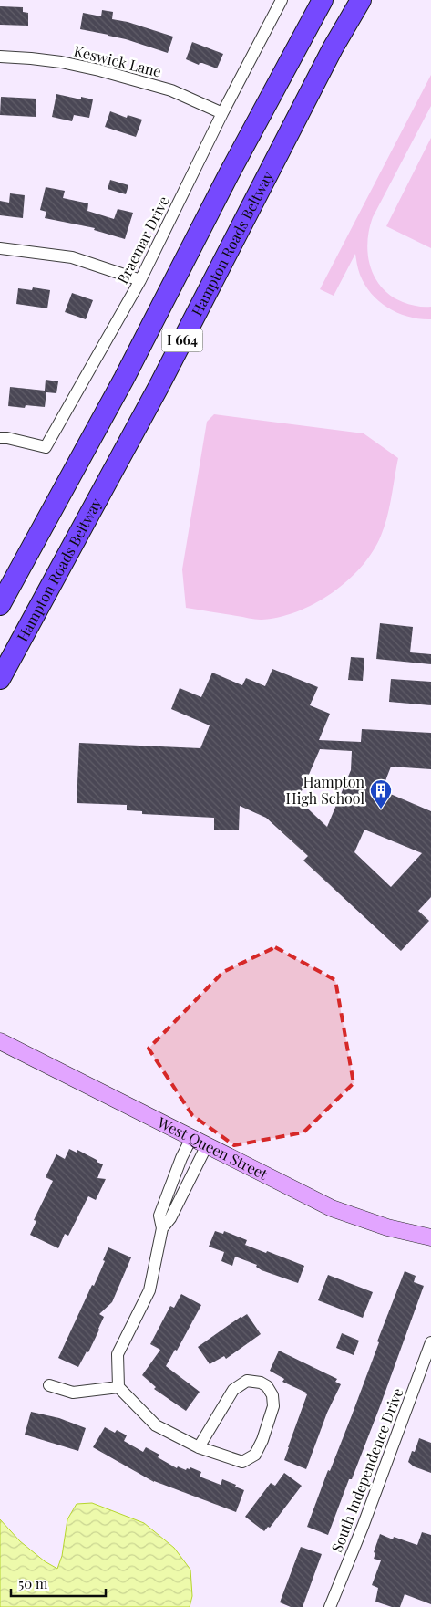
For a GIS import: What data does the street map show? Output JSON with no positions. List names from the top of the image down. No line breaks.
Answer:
{"streets":{"highway":["Hampton Roads Beltway","I 664"],"main road":["West Queen Street"],"street":["Keswick Lane","Braemar Drive","South Independence Drive"]},"crossings":[["Keswick Lane","Braemar Drive"]],"places":{"building":["Hampton High School"]},"scale_bar":"50 m"}
